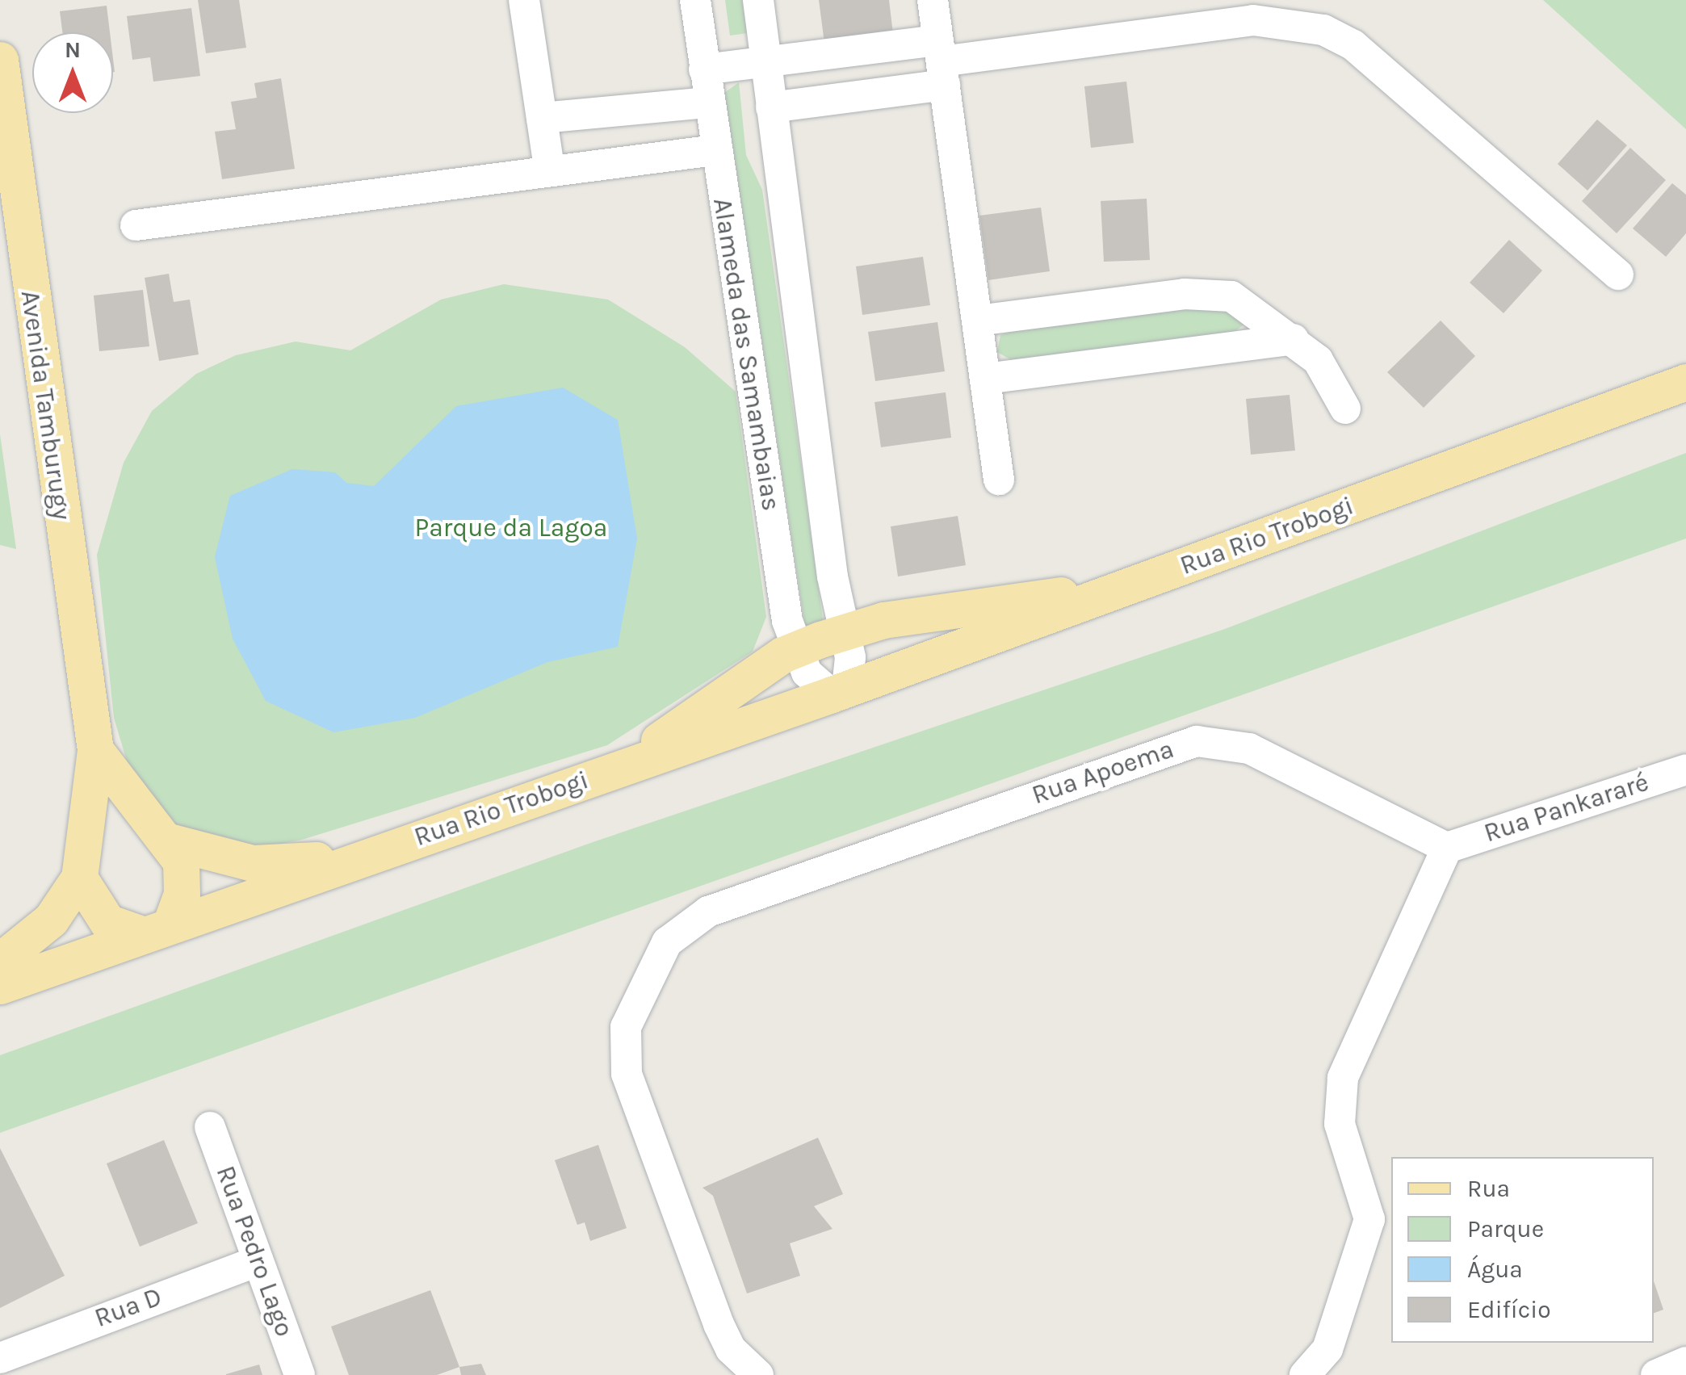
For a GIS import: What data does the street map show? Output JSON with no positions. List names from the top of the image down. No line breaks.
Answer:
{"streets":{"main road":["Avenida Tamburugy","Rua Rio Trobogi"],"street":["Alameda das Samambaias","Rua Apoema","Rua Pankararé","Rua Pedro Lago","Rua D"]},"crossings":[["Alameda das Samambaias","Rua Rio Trobogi"],["Rua Apoema","Rua Pankararé"],["Rua Pedro Lago","Rua D"]],"parks":["Parque da Lagoa"],"legend":["Rua","Parque","Água","Edifício"],"north":"top"}
